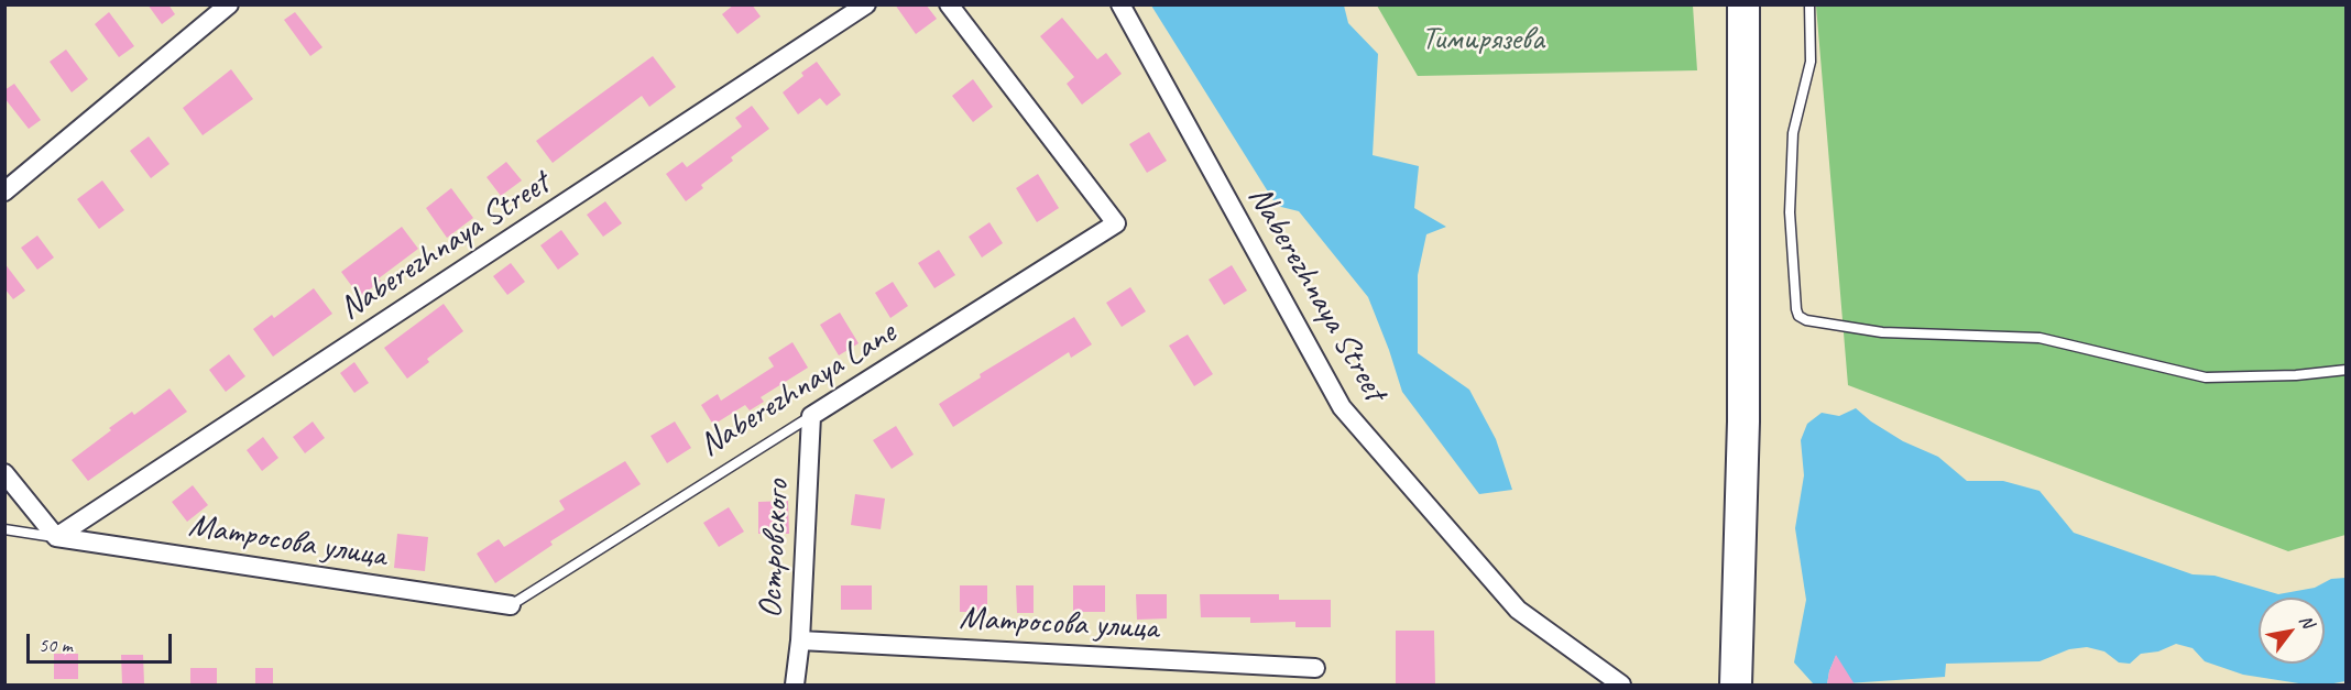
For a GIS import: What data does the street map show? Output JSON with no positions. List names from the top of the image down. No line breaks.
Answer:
{"streets":{"street":["Naberezhnaya Street","Naberezhnaya Lane","Матросова улица","Островского"]},"crossings":[["Naberezhnaya Street","Матросова улица"],["Naberezhnaya Lane","Матросова улица"],["Naberezhnaya Lane","Островского"],["Матросова улица","Островского"]],"parks":["Тимирязева"],"scale_bar":"50 m","north":"top right"}
